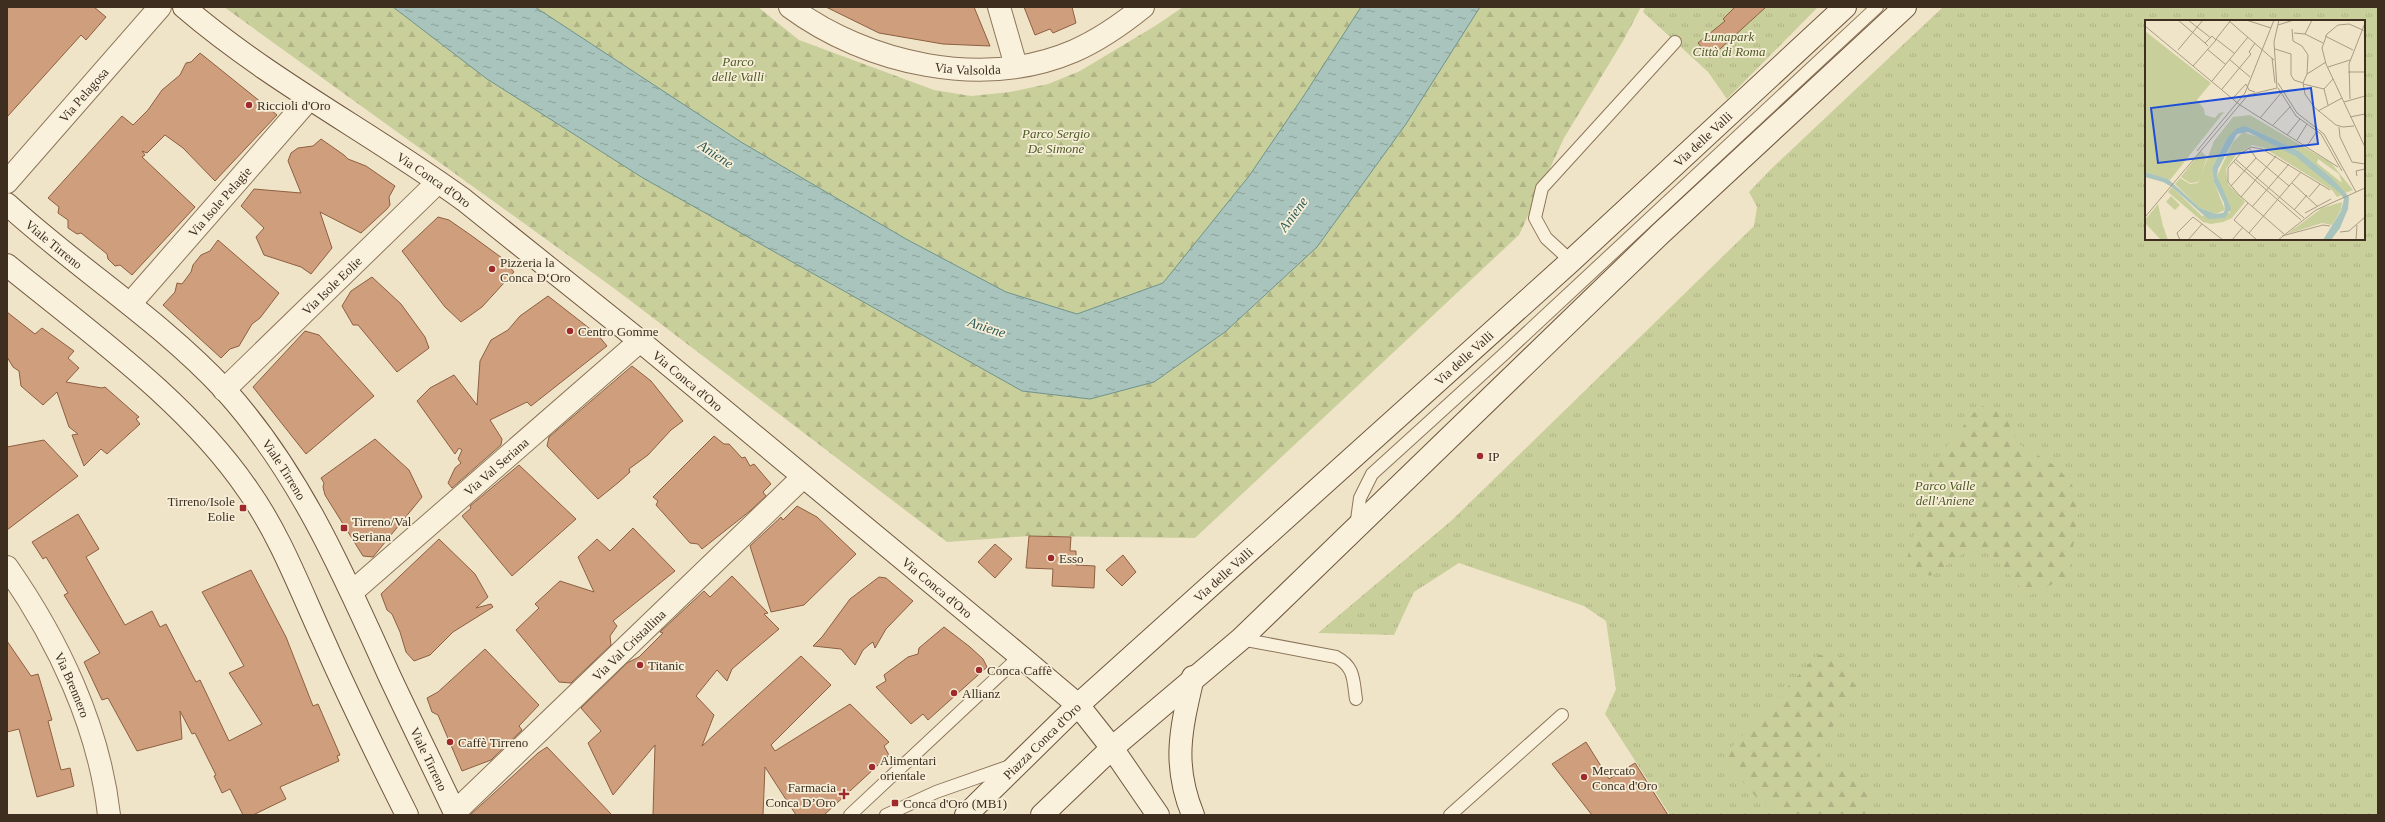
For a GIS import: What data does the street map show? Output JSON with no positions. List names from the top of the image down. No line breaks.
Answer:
{"streets":{"street":["Via Valsolda","Via Pelagosa","Via delle Valli","Via Conca d'Oro","Via Isole Pelagie","Viale Tirreno","Via Isole Eolie","Via Val Seriana","Via Val Cristallina","Via Brennero","Piazza Conca d'Oro"]},"crossings":[["Via delle Valli","Via Conca d'Oro"],["Via delle Valli","Piazza Conca d'Oro"],["Via Conca d'Oro","Via Isole Pelagie"],["Via Conca d'Oro","Via Isole Eolie"],["Via Conca d'Oro","Via Val Seriana"],["Via Conca d'Oro","Via Val Cristallina"],["Via Conca d'Oro","Piazza Conca d'Oro"],["Via Isole Pelagie","Viale Tirreno"],["Viale Tirreno","Via Isole Eolie"],["Viale Tirreno","Via Val Seriana"],["Viale Tirreno","Via Val Cristallina"]],"water":["Aniene"],"parks":["Lunapark Città di Roma","Parco delle Valli","Parco Sergio De Simone","Parco Valle dell'Aniene"],"places":{"other":["Riccioli d'Oro","Pizzeria la Conca D‘Oro","Centro Gomme","IP","Esso","Titanic","Conca Caffè","Allianz","Caffè Tirreno","Alimentari orientale","Mercato Conca d'Oro"],"transit":["Tirreno/Isole Eolie","Tirreno/Val Seriana","Conca d'Oro (MB1)"],"health":["Farmacia Conca D’Oro"]}}
